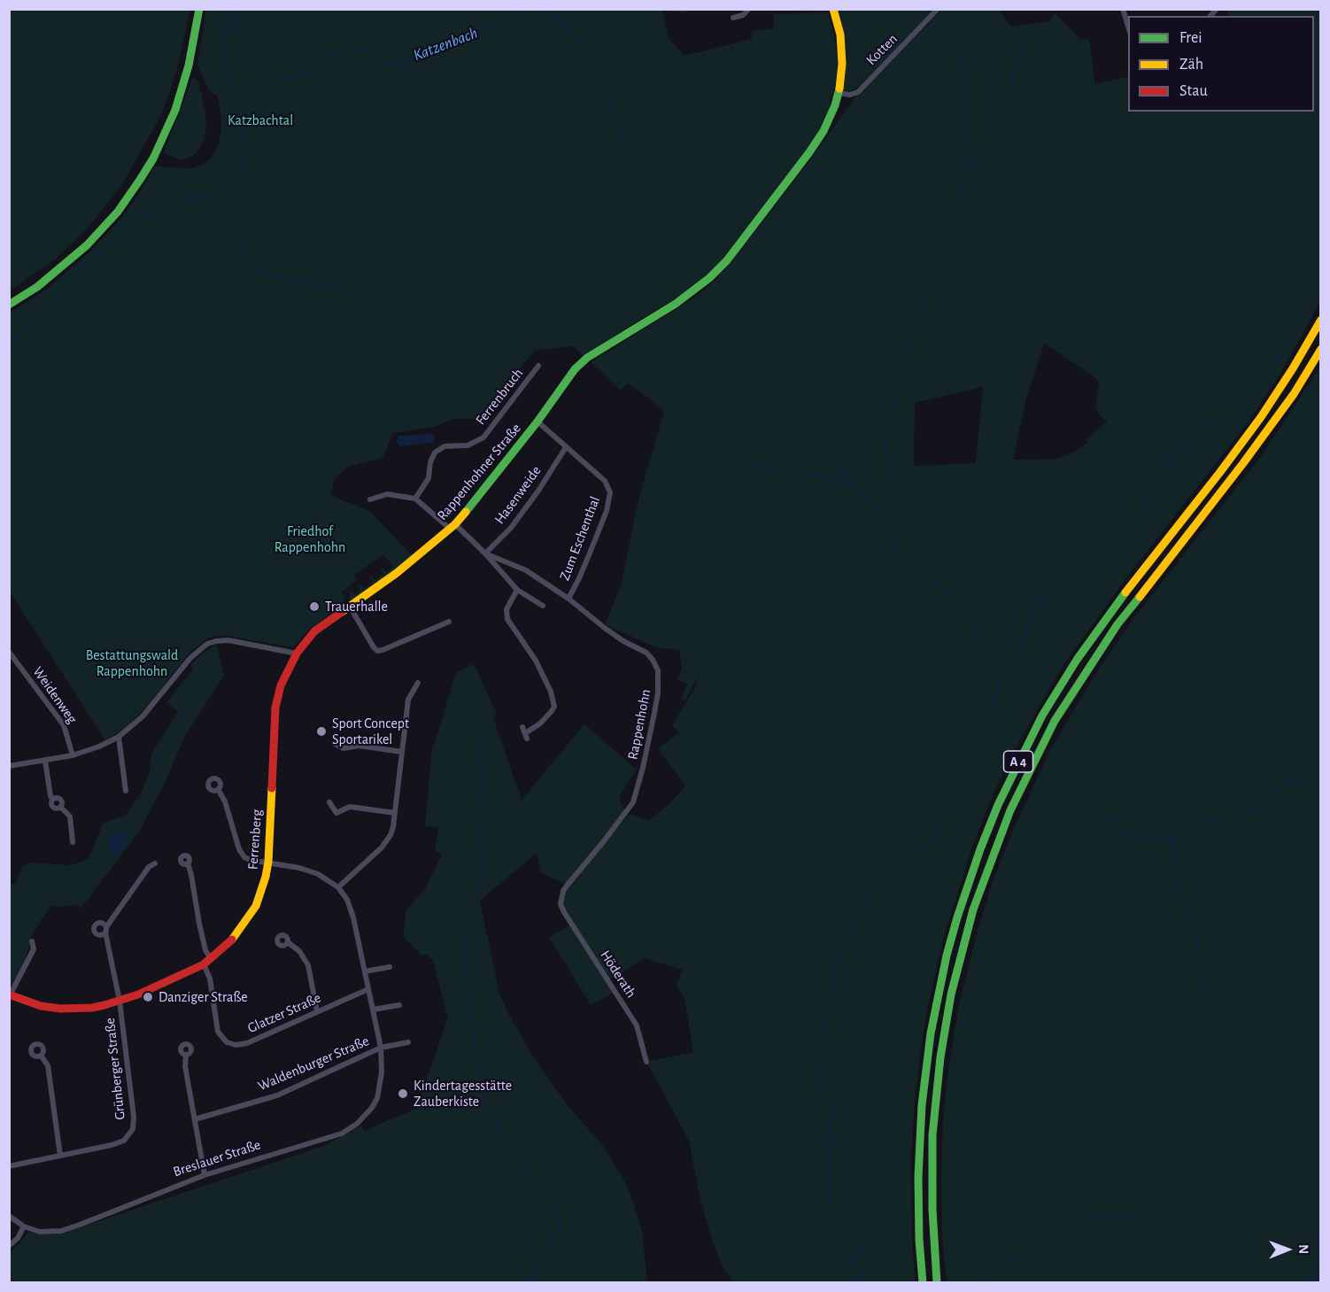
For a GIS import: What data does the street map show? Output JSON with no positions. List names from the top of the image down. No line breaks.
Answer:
{"streets":{"main road":["Rappenhohner Straße","A 4","Ferrenberg"],"street":["Kotten","Ferrenbruch","Hasenweide","Zum Eschenthal","Weidenweg","Rappenhohn","Höderath","Glatzer Straße","Waldenburger Straße","Grünberger Straße","Breslauer Straße"]},"crossings":[["Kotten","Rappenhohner Straße"],["Rappenhohner Straße","Zum Eschenthal"],["Rappenhohner Straße","Rappenhohn"],["Rappenhohner Straße","Ferrenberg"],["Hasenweide","Zum Eschenthal"],["Hasenweide","Rappenhohn"],["Zum Eschenthal","Rappenhohn"],["Rappenhohn","Höderath"],["Ferrenberg","Glatzer Straße"],["Ferrenberg","Grünberger Straße"],["Ferrenberg","Breslauer Straße"],["Glatzer Straße","Breslauer Straße"],["Waldenburger Straße","Breslauer Straße"]],"water":["Katzenbach"],"parks":["Katzbachtal","Friedhof Rappenhohn","Bestattungswald Rappenhohn"],"places":["Trauerhalle","Sport Concept Sportarikel","Danziger Straße","Kindertagesstätte Zauberkiste"],"legend":["Frei","Zäh","Stau"],"north":"right"}
